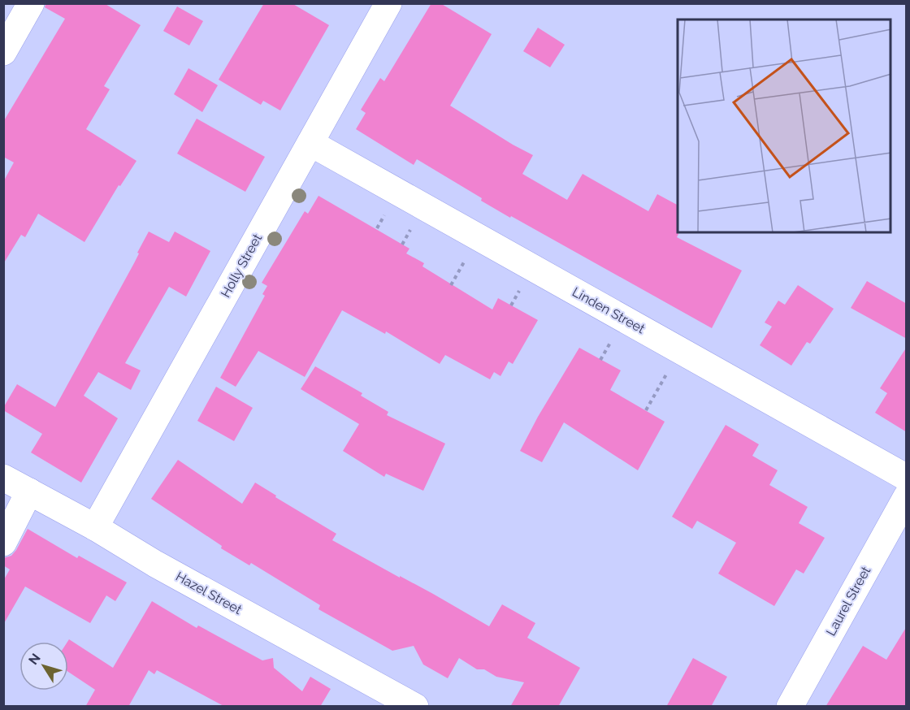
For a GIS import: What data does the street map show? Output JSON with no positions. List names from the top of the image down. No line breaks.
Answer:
{"streets":{"street":["Holly Street","Linden Street","Hazel Street","Laurel Street"]},"crossings":[["Holly Street","Linden Street"],["Holly Street","Hazel Street"]],"north":"top left"}
